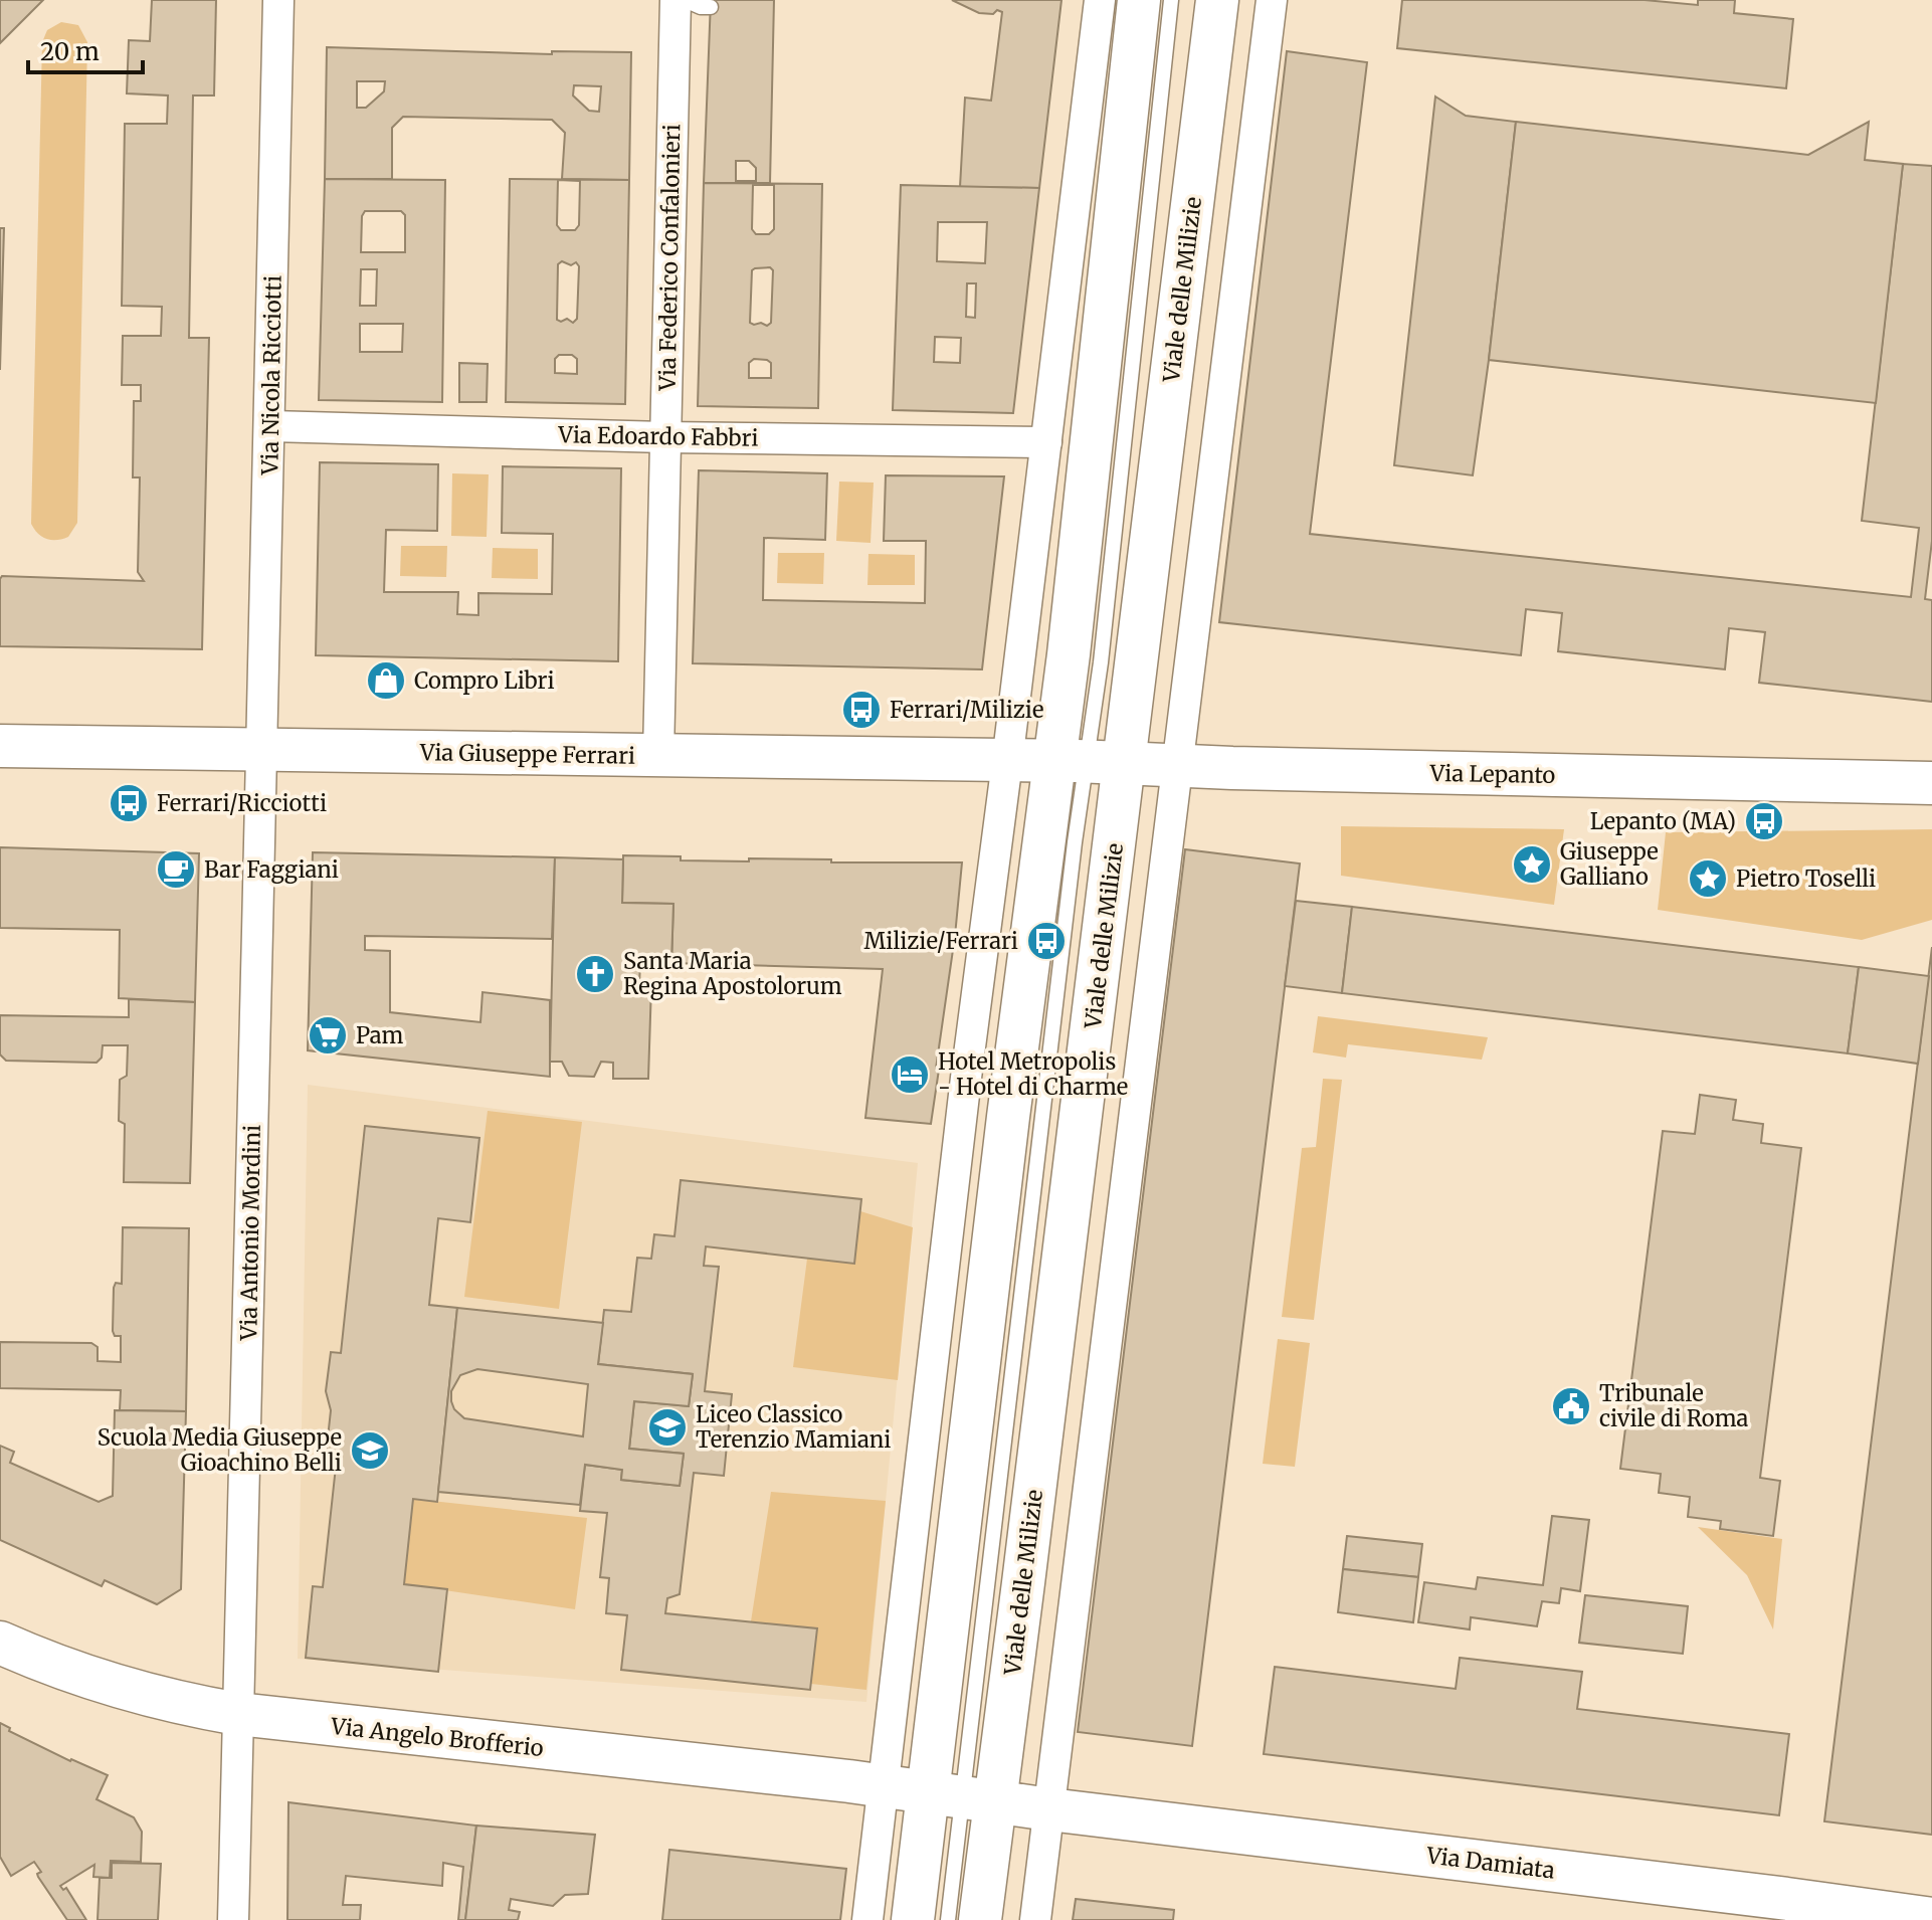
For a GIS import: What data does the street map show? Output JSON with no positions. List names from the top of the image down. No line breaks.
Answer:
{"streets":{"street":["Via Federico Confalonieri","Viale delle Milizie","Via Nicola Ricciotti","Via Edoardo Fabbri","Via Giuseppe Ferrari","Via Lepanto","Via Antonio Mordini","Via Angelo Brofferio","Via Damiata"]},"crossings":[["Via Federico Confalonieri","Via Edoardo Fabbri"],["Via Federico Confalonieri","Via Giuseppe Ferrari"],["Viale delle Milizie","Via Giuseppe Ferrari"],["Viale delle Milizie","Via Lepanto"],["Viale delle Milizie","Via Angelo Brofferio"],["Viale delle Milizie","Via Damiata"],["Via Nicola Ricciotti","Via Edoardo Fabbri"],["Via Nicola Ricciotti","Via Giuseppe Ferrari"],["Via Nicola Ricciotti","Via Antonio Mordini"],["Via Giuseppe Ferrari","Via Lepanto"],["Via Giuseppe Ferrari","Via Antonio Mordini"],["Via Antonio Mordini","Via Angelo Brofferio"],["Via Angelo Brofferio","Via Damiata"]],"places":{"shop":["Compro Libri"],"bus stop":["Ferrari/Milizie","Ferrari/Ricciotti","Lepanto (MA)","Milizie/Ferrari"],"place":["Giuseppe Galliano","Pietro Toselli"],"cafe":["Bar Faggiani"],"church":["Santa Maria Regina Apostolorum"],"supermarket":["Pam"],"hotel":["Hotel Metropolis - Hotel di Charme"],"public building":["Tribunale civile di Roma"],"school or university":["Liceo Classico Terenzio Mamiani","Scuola Media Giuseppe Gioachino Belli"]},"scale_bar":"20 m"}
